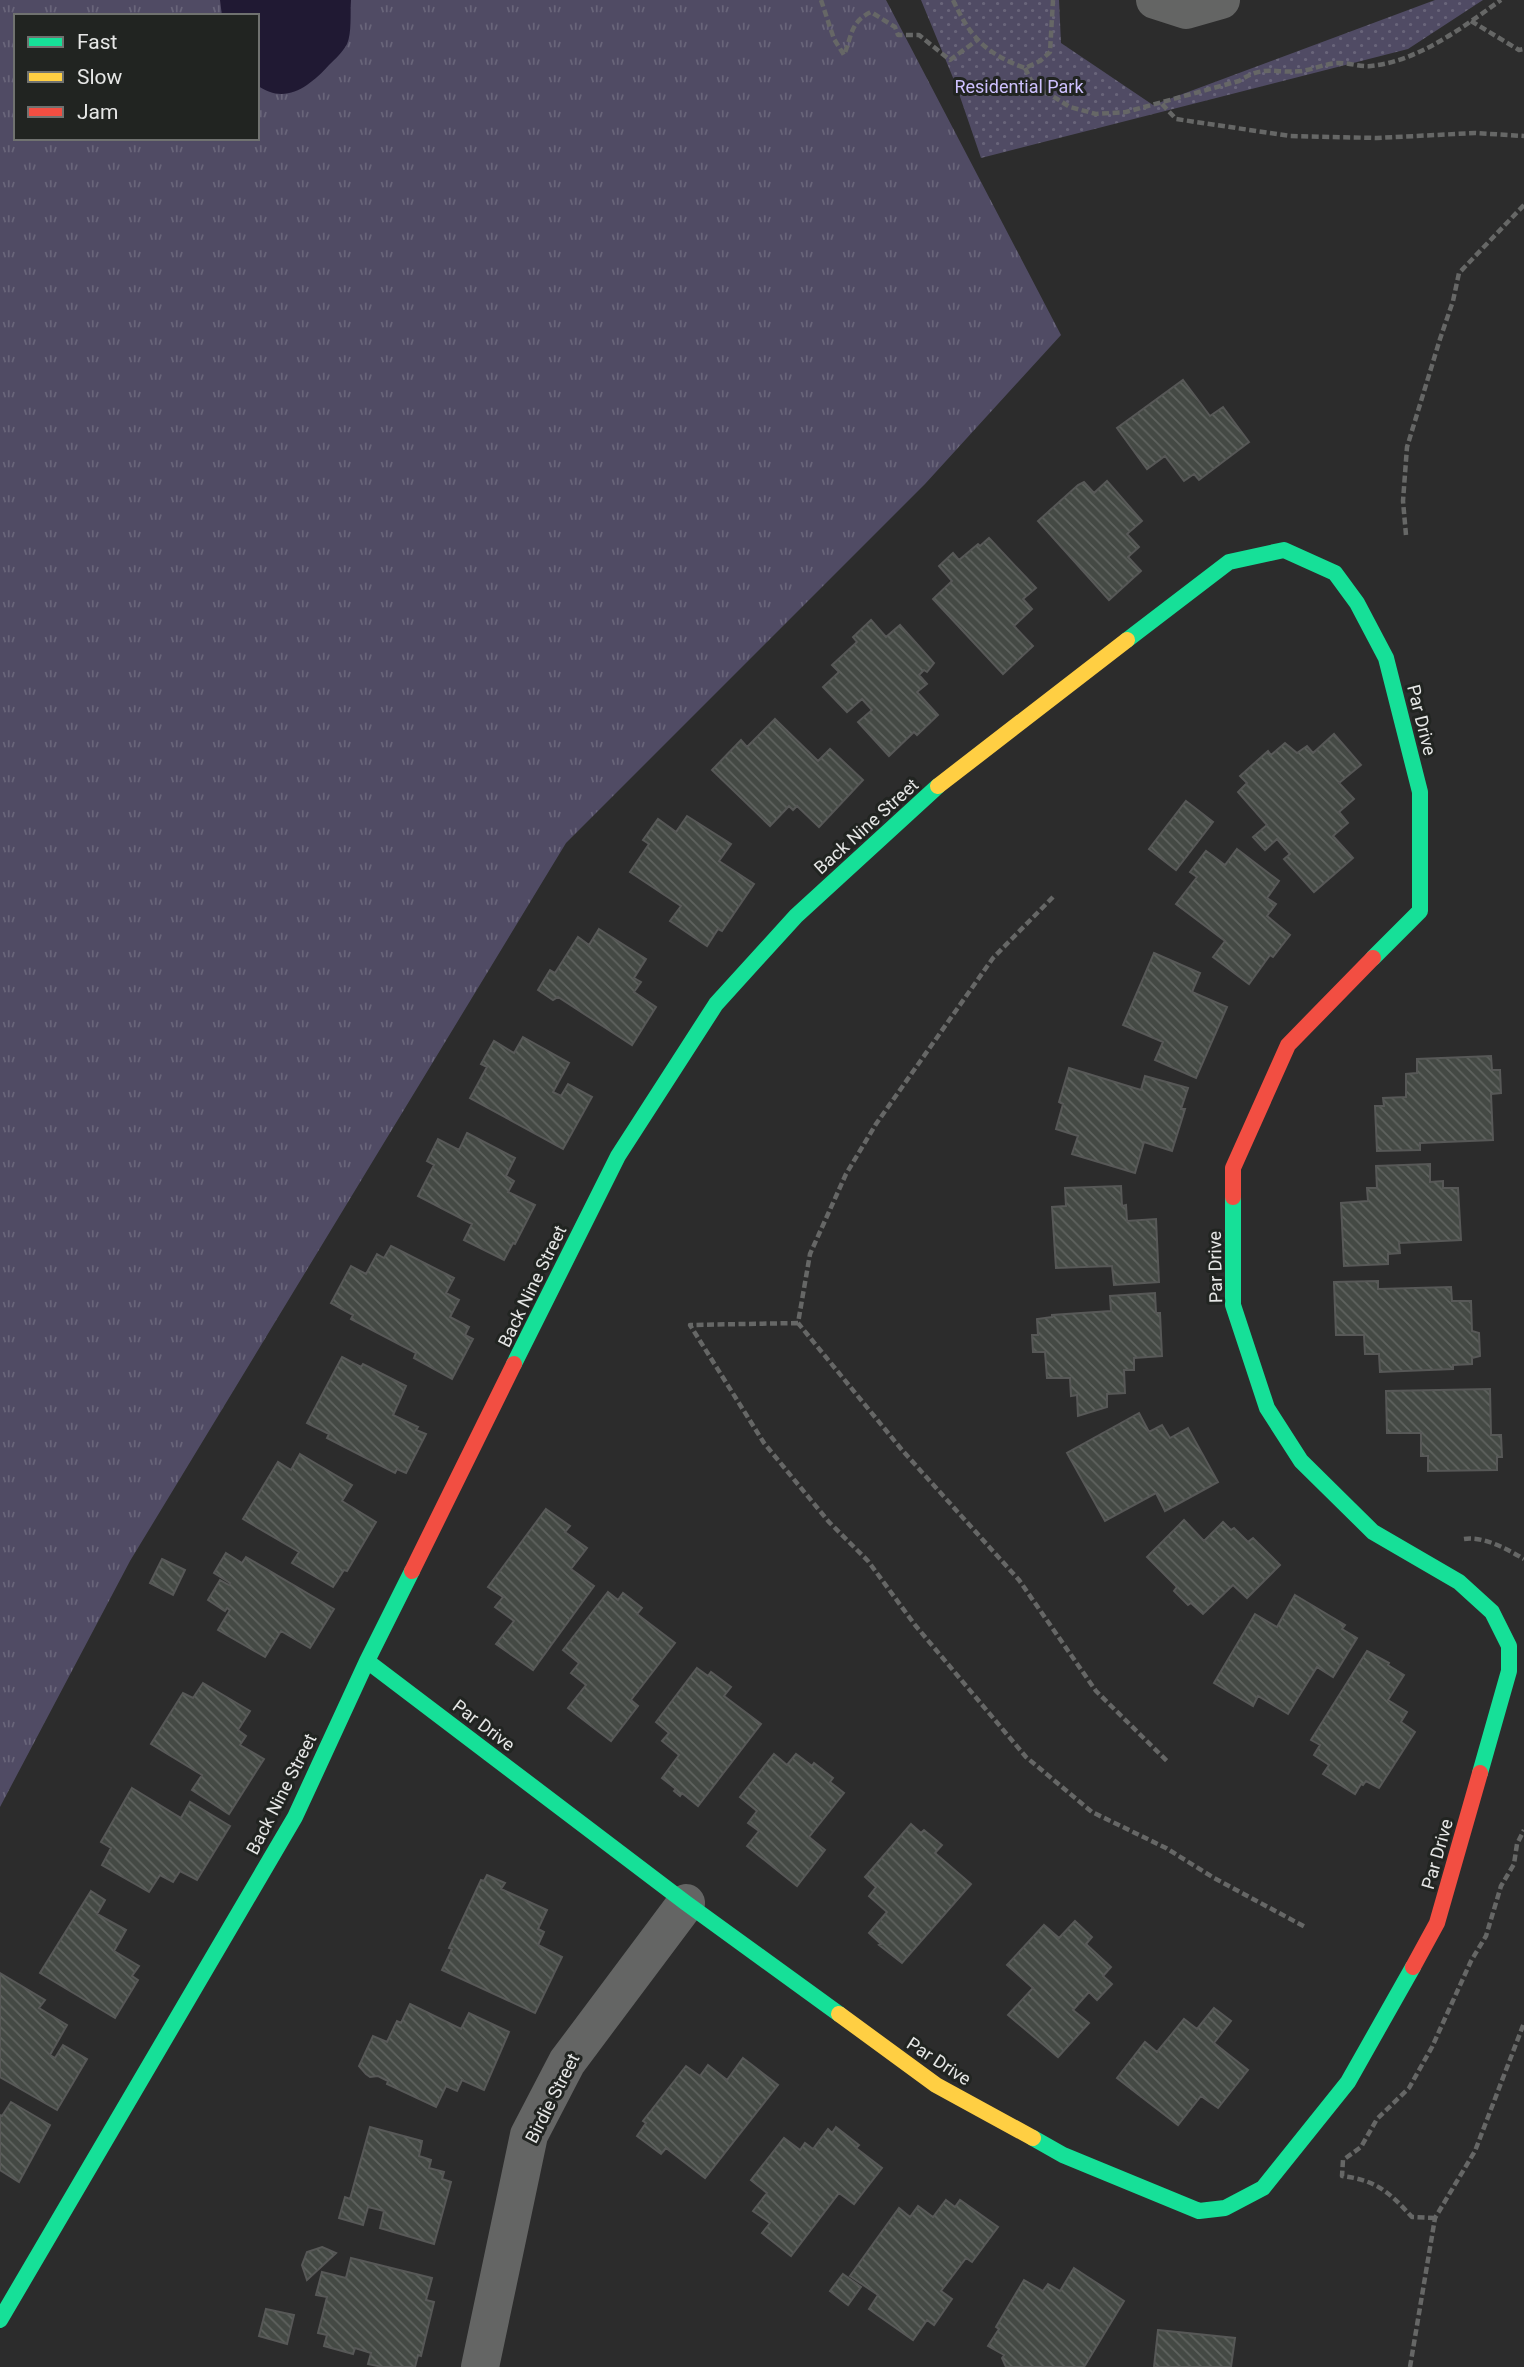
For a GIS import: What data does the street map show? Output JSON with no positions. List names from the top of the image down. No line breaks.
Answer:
{"streets":{"street":["Par Drive","Back Nine Street","Birdie Street"]},"crossings":[["Par Drive","Back Nine Street"],["Par Drive","Birdie Street"]],"parks":["Residential Park"],"legend":["Fast","Slow","Jam"]}
